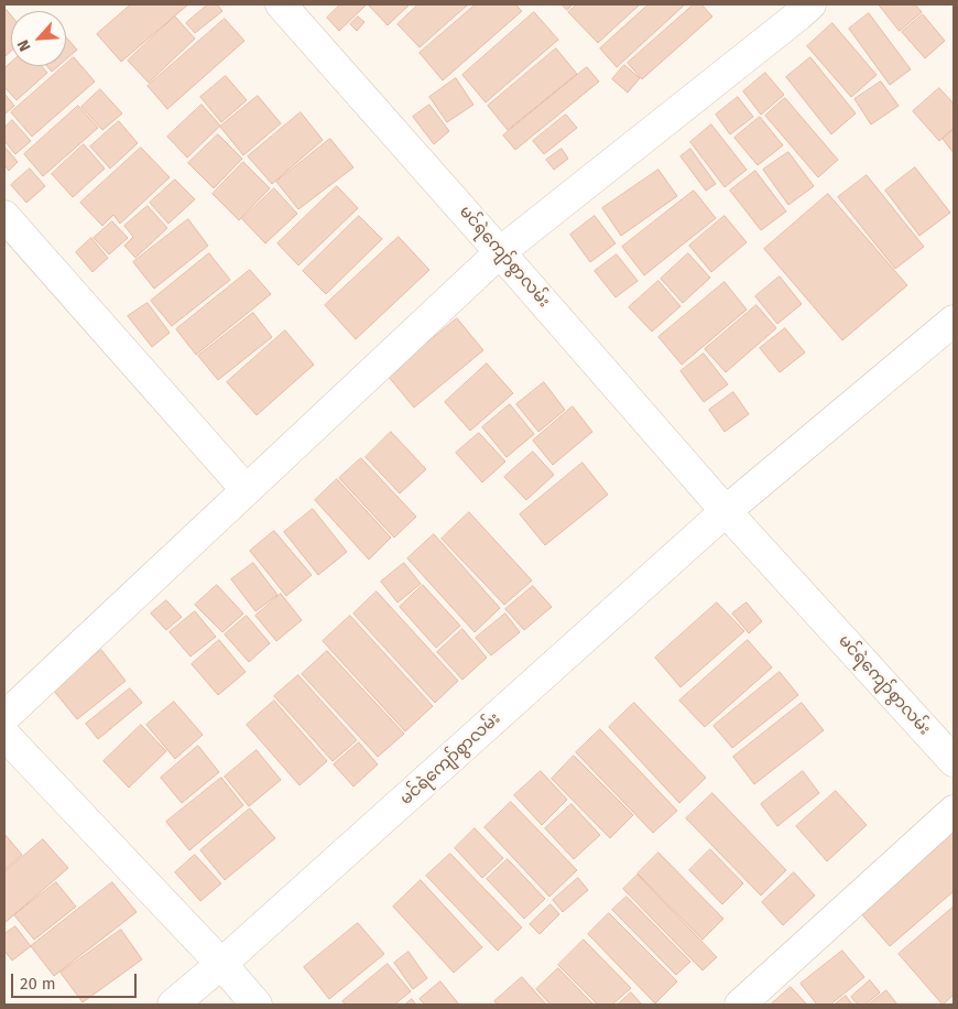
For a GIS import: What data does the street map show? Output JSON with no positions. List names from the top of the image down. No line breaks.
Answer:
{"streets":{"street":["မင်ရဲကျော်စွာလမ်း"]},"scale_bar":"20 m","north":"bottom left"}
